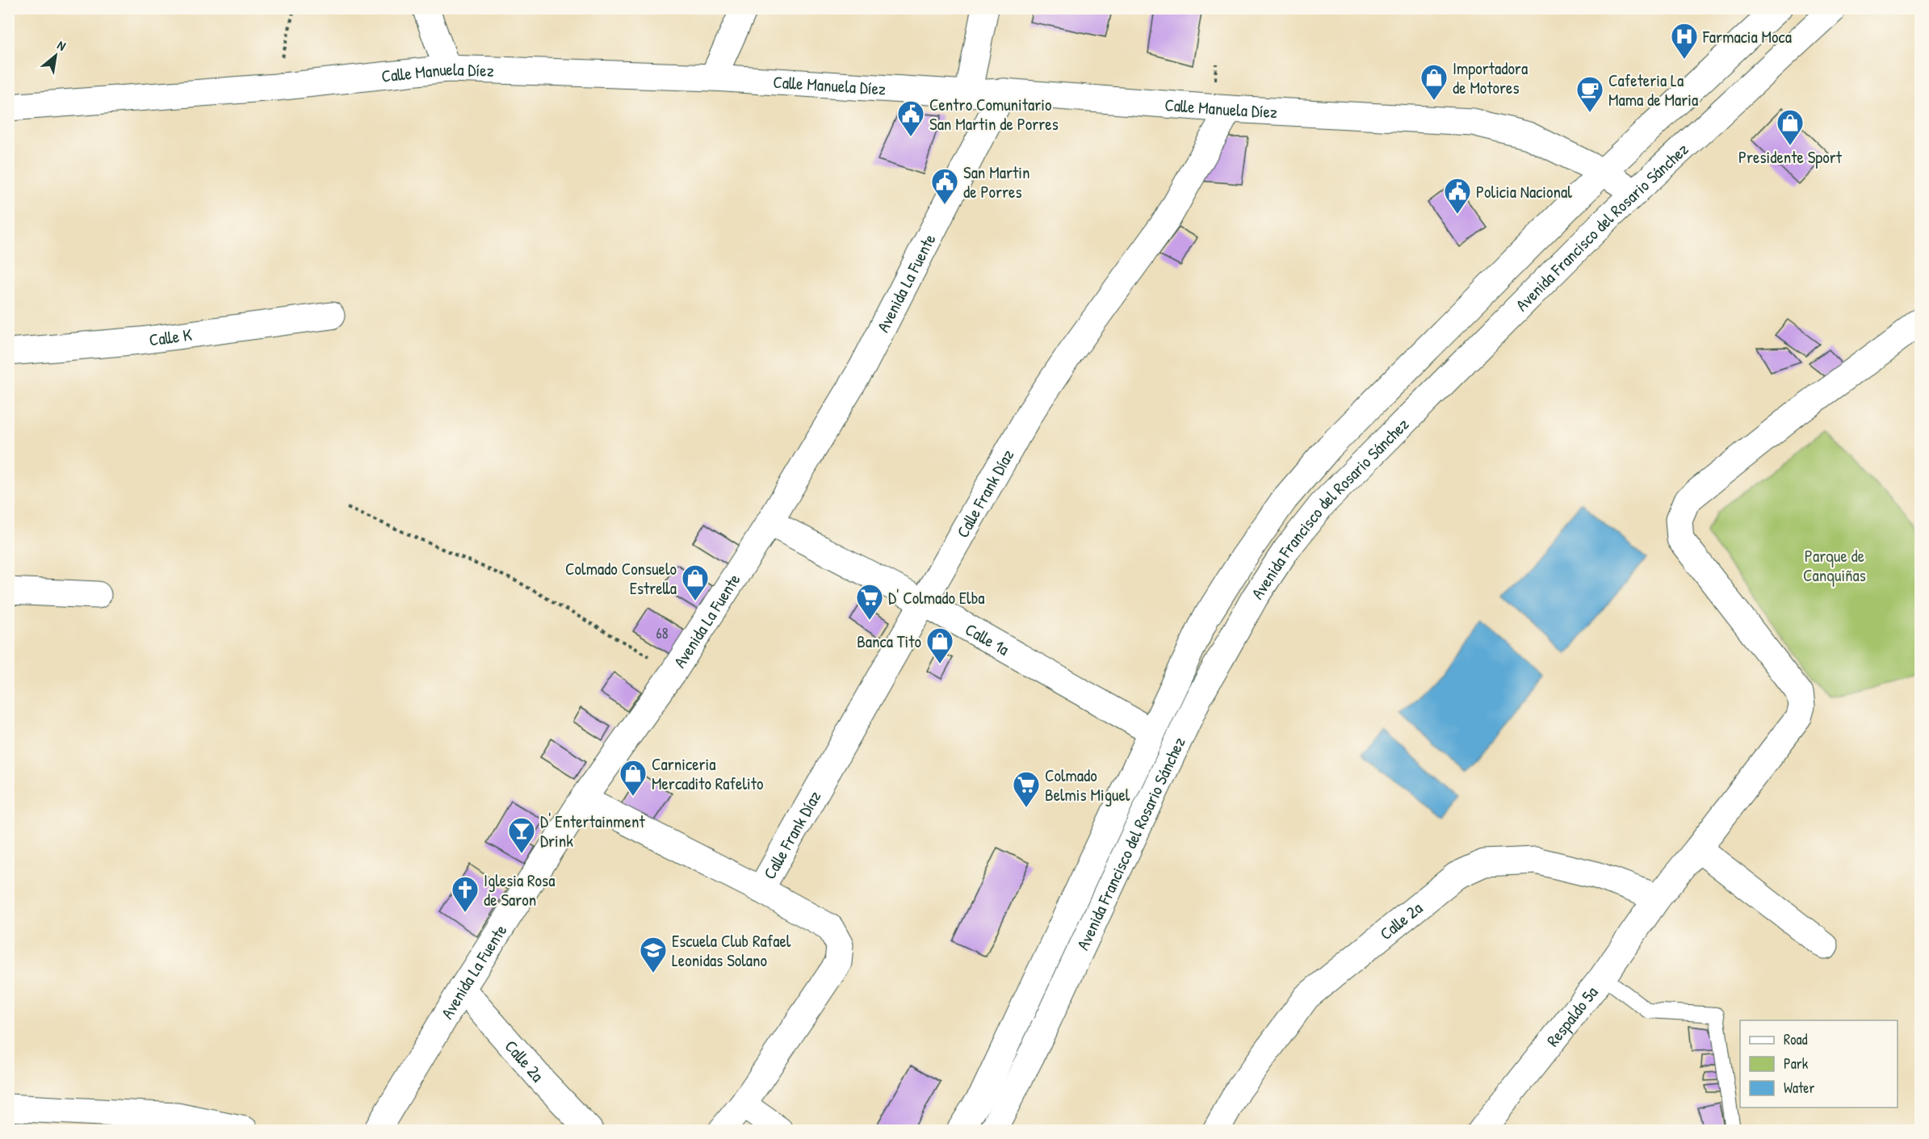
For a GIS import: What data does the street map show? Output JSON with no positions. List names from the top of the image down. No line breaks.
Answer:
{"streets":{"street":["Calle Manuela Díez","Avenida Francisco del Rosario Sánchez","Avenida La Fuente","Calle K","Calle Frank Díaz","Calle 1a","Calle 2a","Respaldo 5a"]},"crossings":[["Calle Manuela Díez","Avenida Francisco del Rosario Sánchez"],["Calle Manuela Díez","Avenida La Fuente"],["Calle Manuela Díez","Calle Frank Díaz"],["Avenida Francisco del Rosario Sánchez","Calle 1a"],["Avenida La Fuente","Calle Frank Díaz"],["Avenida La Fuente","Calle 1a"],["Avenida La Fuente","Calle 2a"],["Calle Frank Díaz","Calle 1a"],["Calle 2a","Respaldo 5a"]],"parks":["Parque de Canquiñas"],"places":{"hospital":["Farmacia Moca"],"shop":["Importadora de Motores","Presidente Sport","Colmado Consuelo Estrella","Banca Tito","Carniceria Mercadito Rafelito"],"cafe":["Cafeteria La Mama de Maria"],"public building":["Centro Comunitario San Martin de Porres","San Martin de Porres","Policia Nacional"],"supermarket":["D' Colmado Elba","Colmado Belmis Miguel"],"bar":["D' Entertainment Drink"],"church":["Iglesia Rosa de Saron"],"school or university":["Escuela Club Rafael Leonidas Solano"]},"house_numbers":["68"],"legend":["Road","Park","Water"],"north":"top right"}
